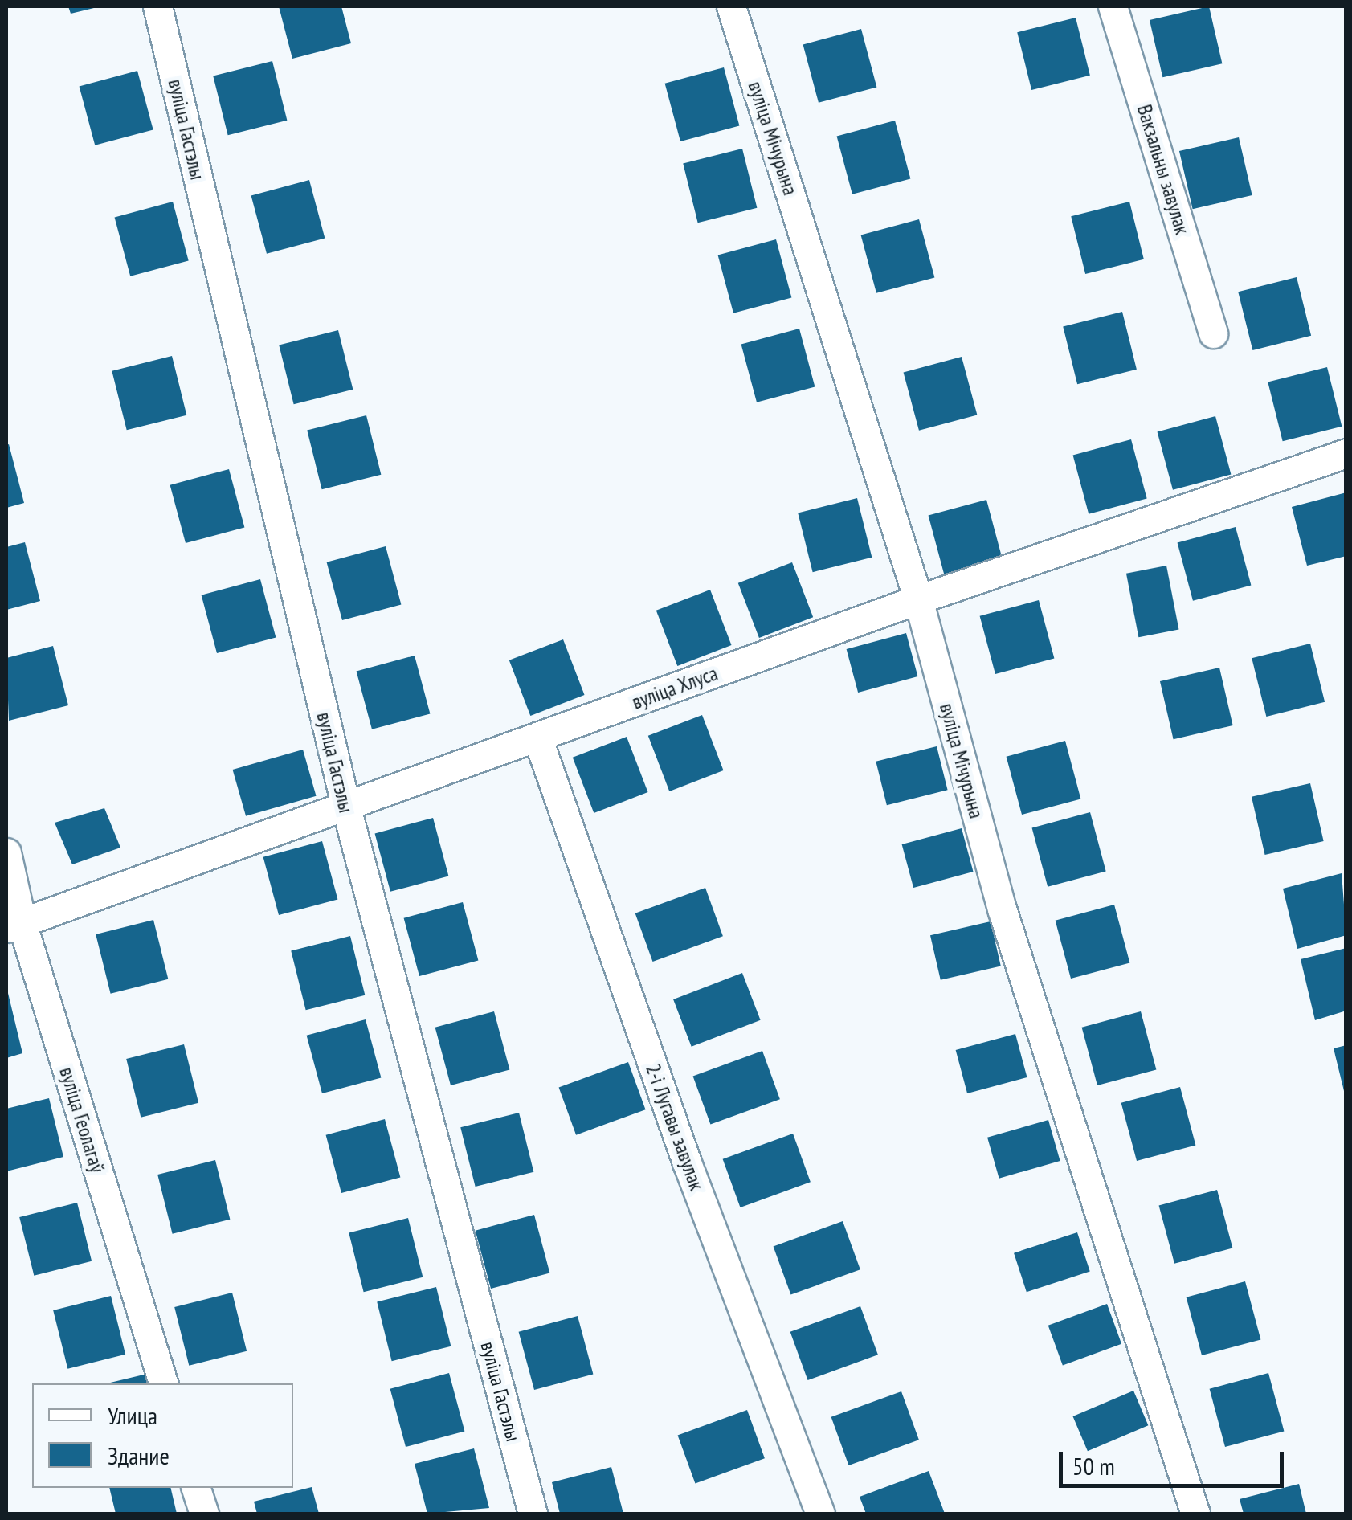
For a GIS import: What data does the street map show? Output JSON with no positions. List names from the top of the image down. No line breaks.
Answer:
{"streets":{"street":["вуліца Гастэлы","вуліца Мічурына","Вакзальны завулак","вуліца Хлуса","вуліца Геолагаў","2-і Лугавы завулак"]},"crossings":[["вуліца Гастэлы","вуліца Хлуса"],["вуліца Мічурына","вуліца Хлуса"],["вуліца Хлуса","вуліца Геолагаў"],["вуліца Хлуса","2-і Лугавы завулак"]],"legend":["Улица","Здание"],"scale_bar":"50 m"}
